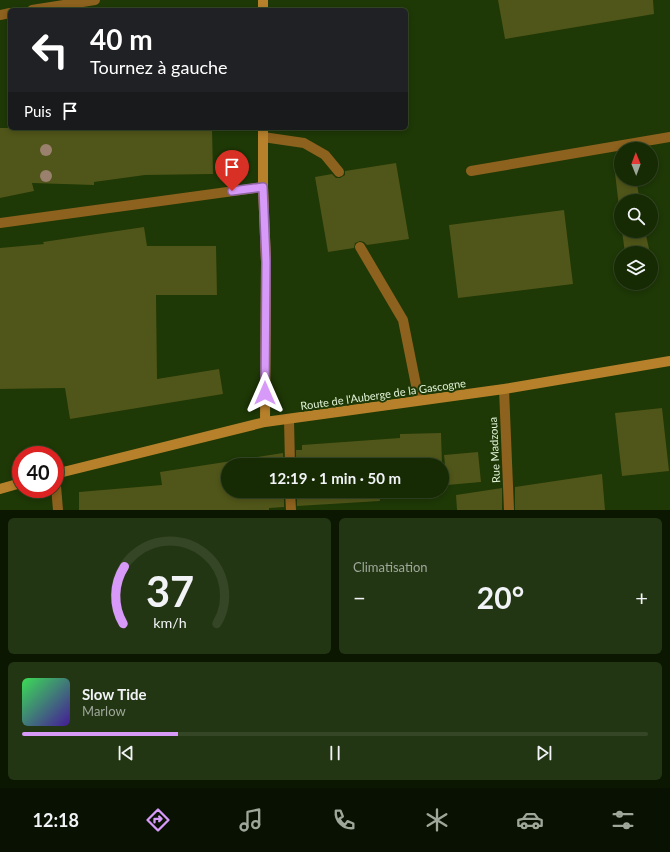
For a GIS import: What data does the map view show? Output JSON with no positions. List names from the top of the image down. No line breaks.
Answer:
{"streets":{"street":["Route de l'Auberge de la Gascogne","Rue Madzoua"]},"crossings":[["Route de l'Auberge de la Gascogne","Rue Madzoua"]],"north":"top","page":{"turn":["40 m","Tournez à gauche"],"then":"Puis","limit":"40","trip":"12:19 · 1 min · 50 m","tile":"Climatisation","heat":["−","20°","+"],"song":["Slow Tide","Marlow"],"tabs":"12:18","gauge":["37","km/h"]}}
